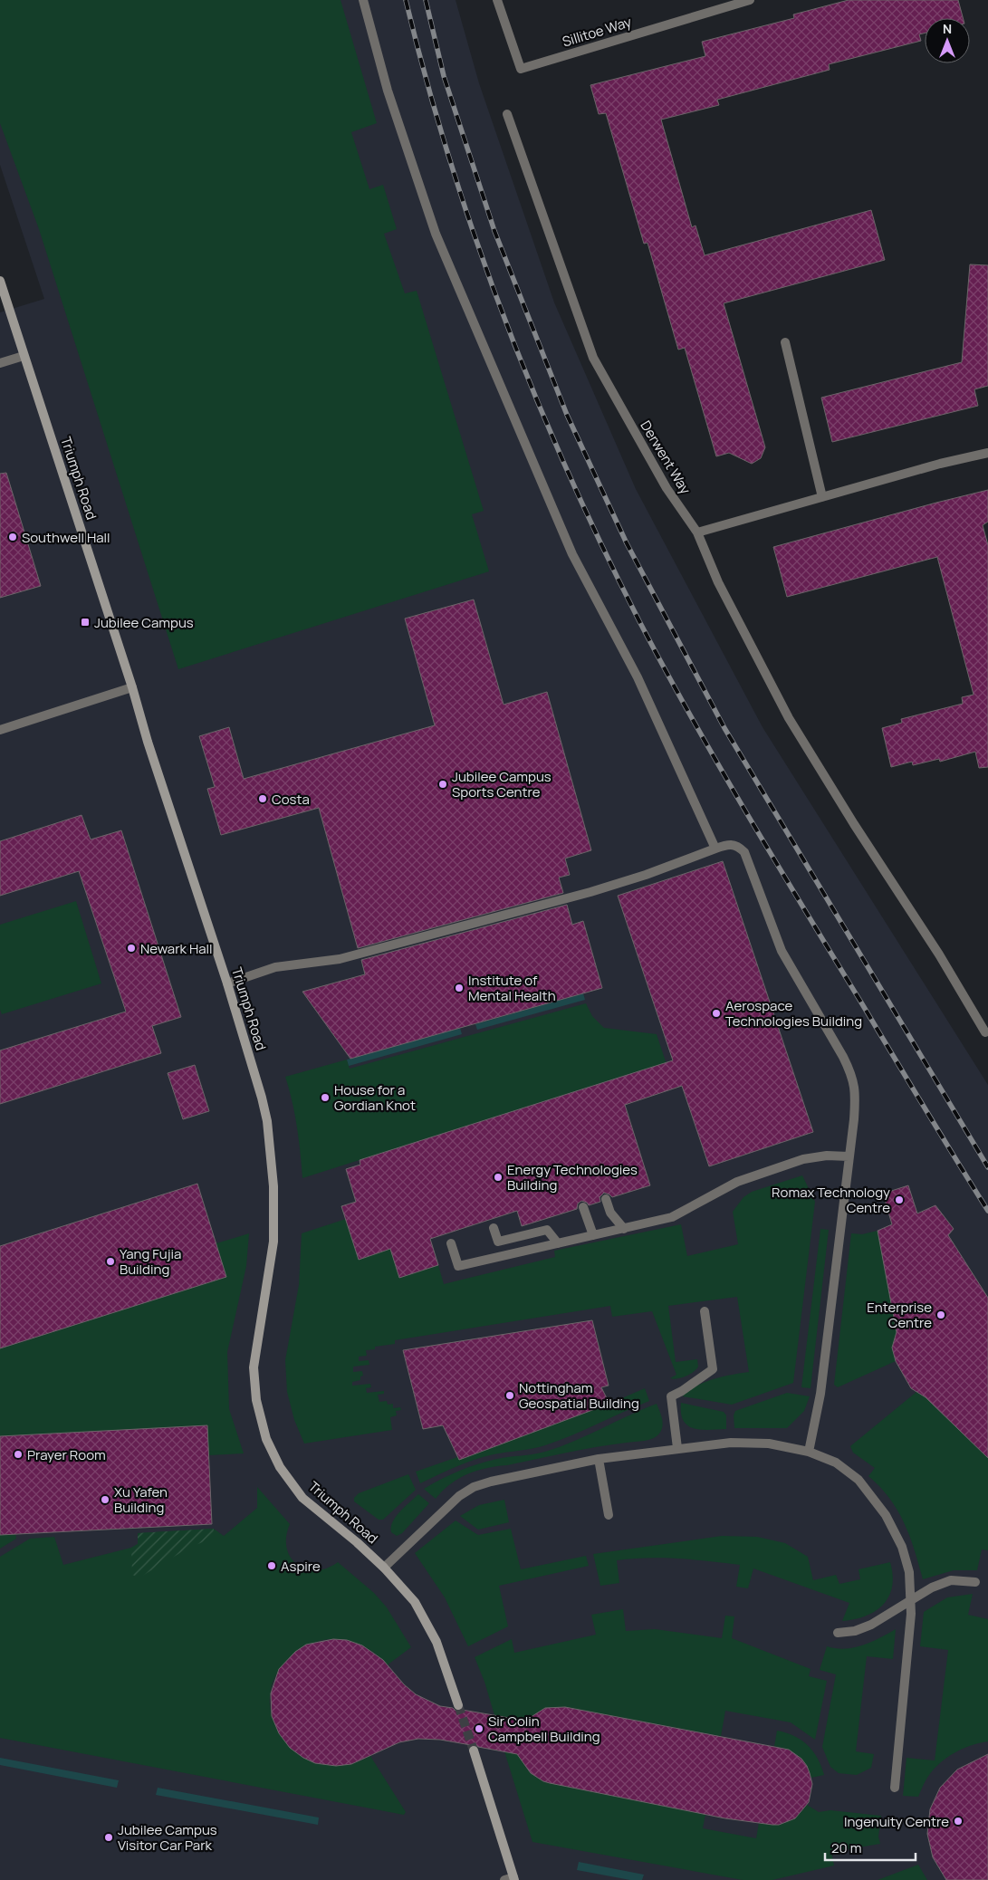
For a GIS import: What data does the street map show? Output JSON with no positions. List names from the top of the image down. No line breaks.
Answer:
{"streets":{"street":["Triumph Road"],"lane":["Sillitoe Way","Derwent Way"]},"places":{"other":["Southwell Hall","Jubilee Campus Sports Centre","Costa","Newark Hall","Institute of Mental Health","Aerospace Technologies Building","House for a Gordian Knot","Energy Technologies Building","Romax Technology Centre","Yang Fujia Building","Enterprise Centre","Nottingham Geospatial Building","Prayer Room","Xu Yafen Building","Aspire","Sir Colin Campbell Building","Ingenuity Centre","Jubilee Campus Visitor Car Park"],"transit":["Jubilee Campus"]},"scale_bar":"20 m","north":"top"}
